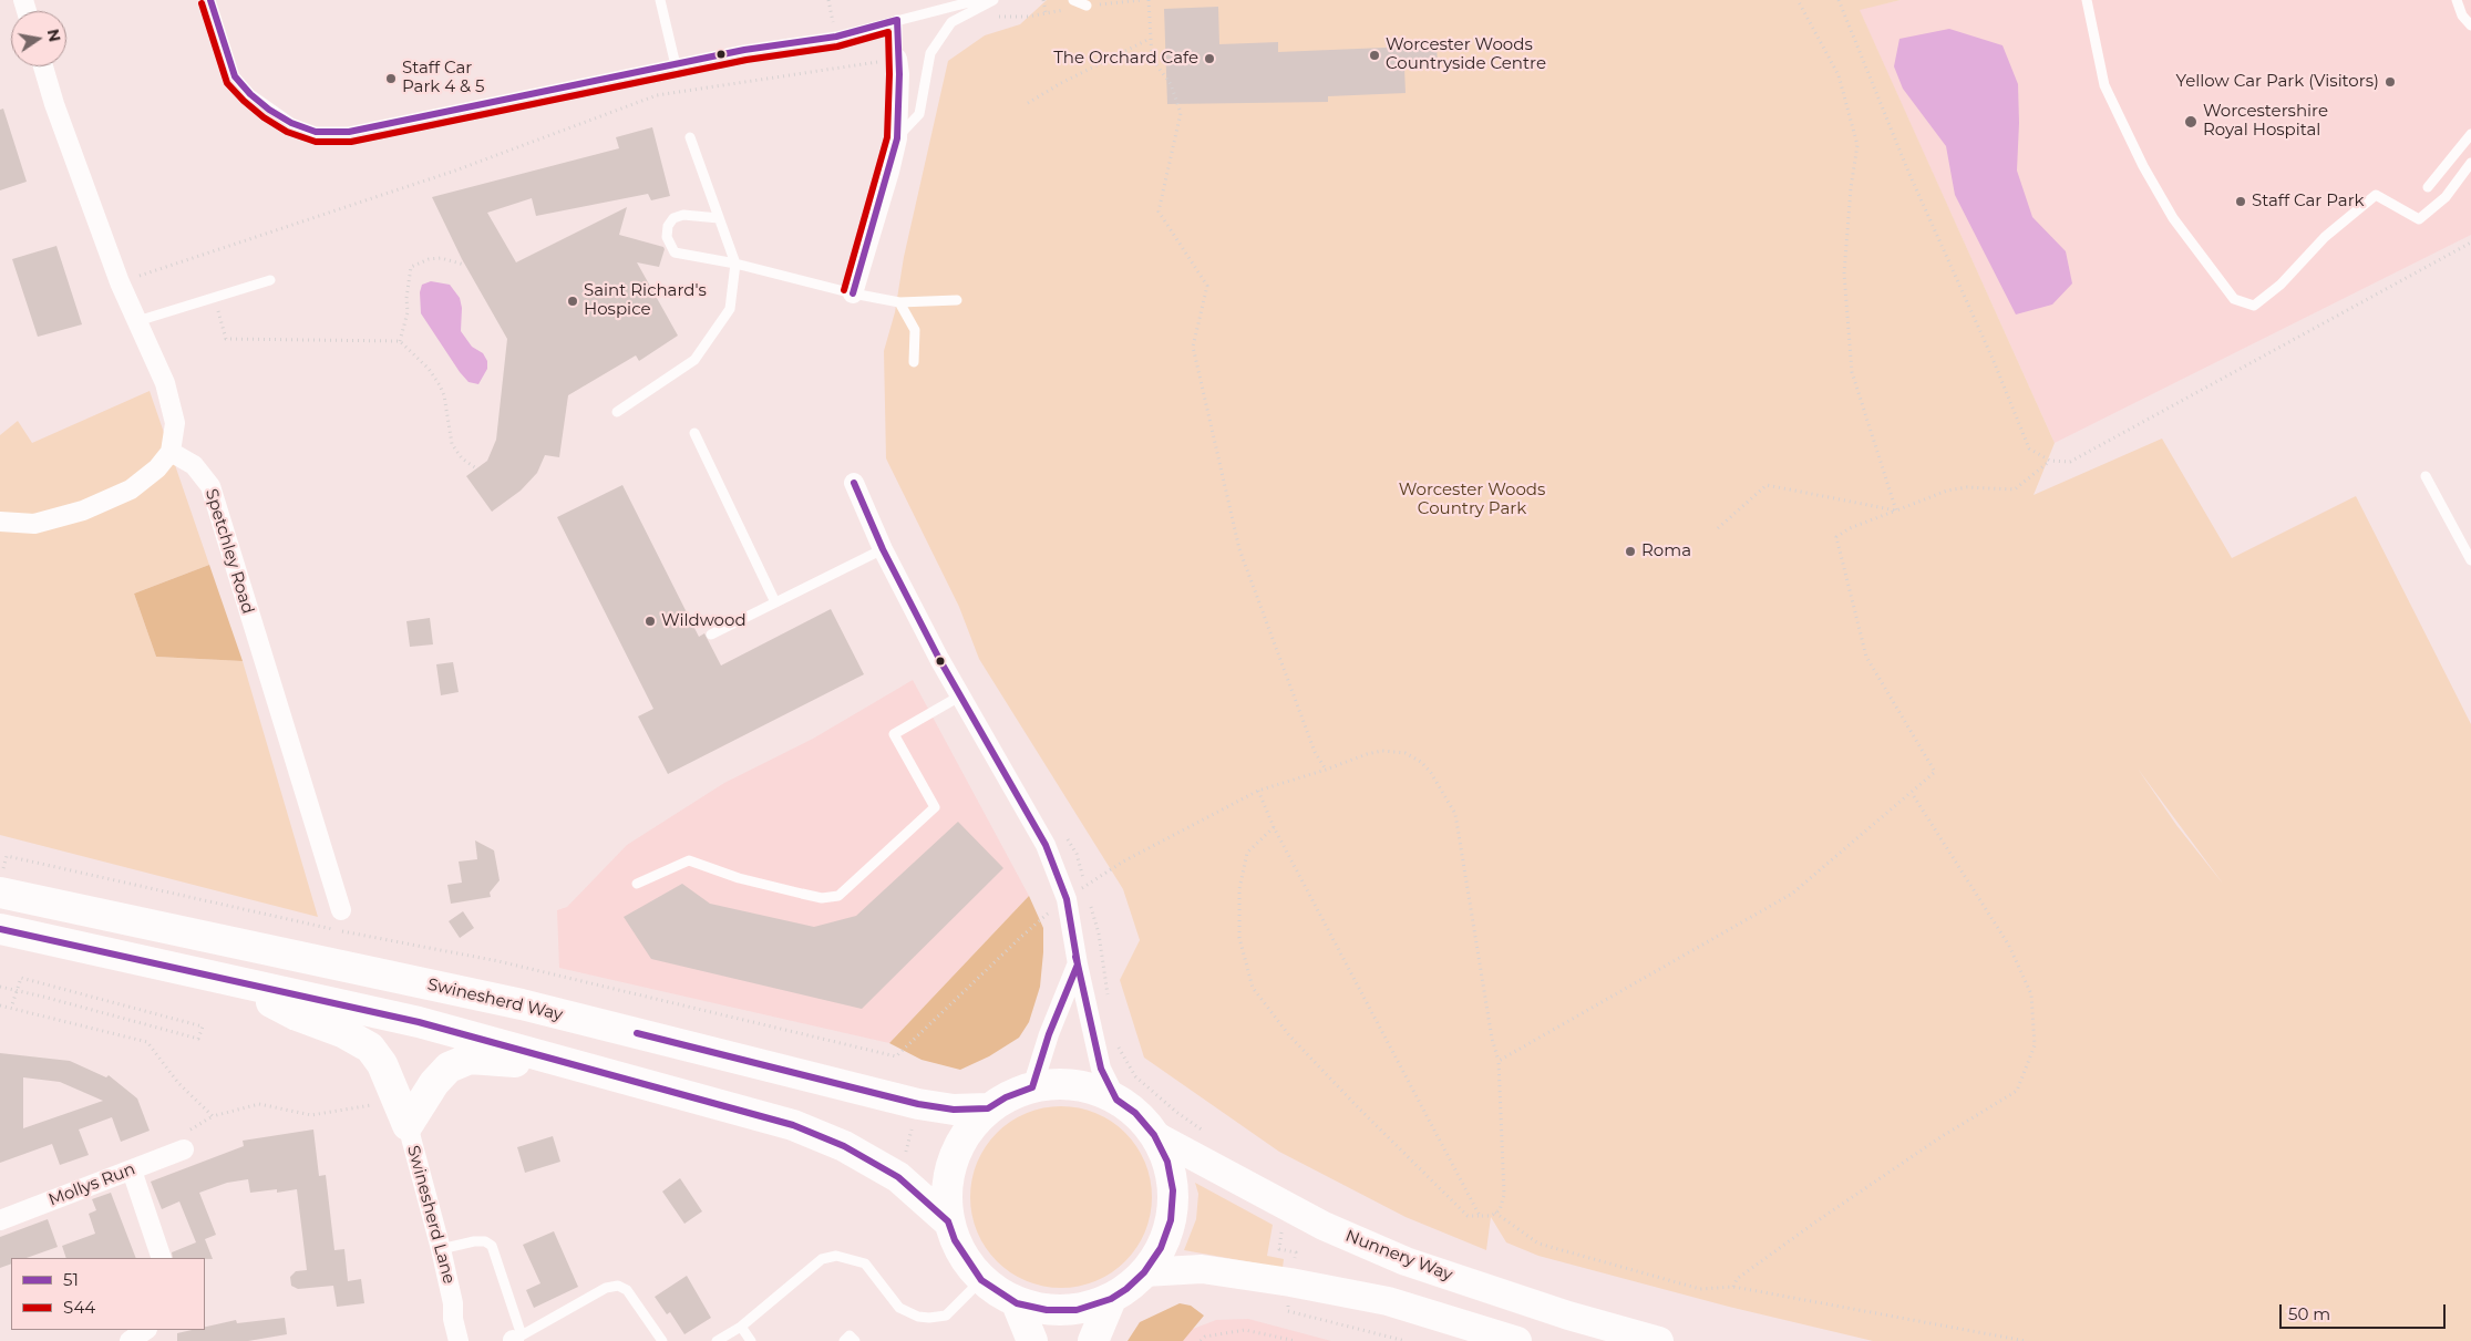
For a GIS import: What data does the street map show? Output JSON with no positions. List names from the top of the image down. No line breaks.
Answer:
{"streets":{"highway":["Swinesherd Way"],"main road":["Nunnery Way"],"street":["Spetchley Road","Mollys Run","Swinesherd Lane"]},"parks":["Worcester Woods Country Park"],"places":["Worcester Woods Countryside Centre","The Orchard Cafe","Staff Car Park 4 & 5","Yellow Car Park (Visitors)","Worcestershire Royal Hospital","Staff Car Park","Saint Richard's Hospice","Roma","Wildwood"],"lines":["transit line 51","transit line S44"],"legend":["51","S44"],"scale_bar":"50 m","north":"right"}
